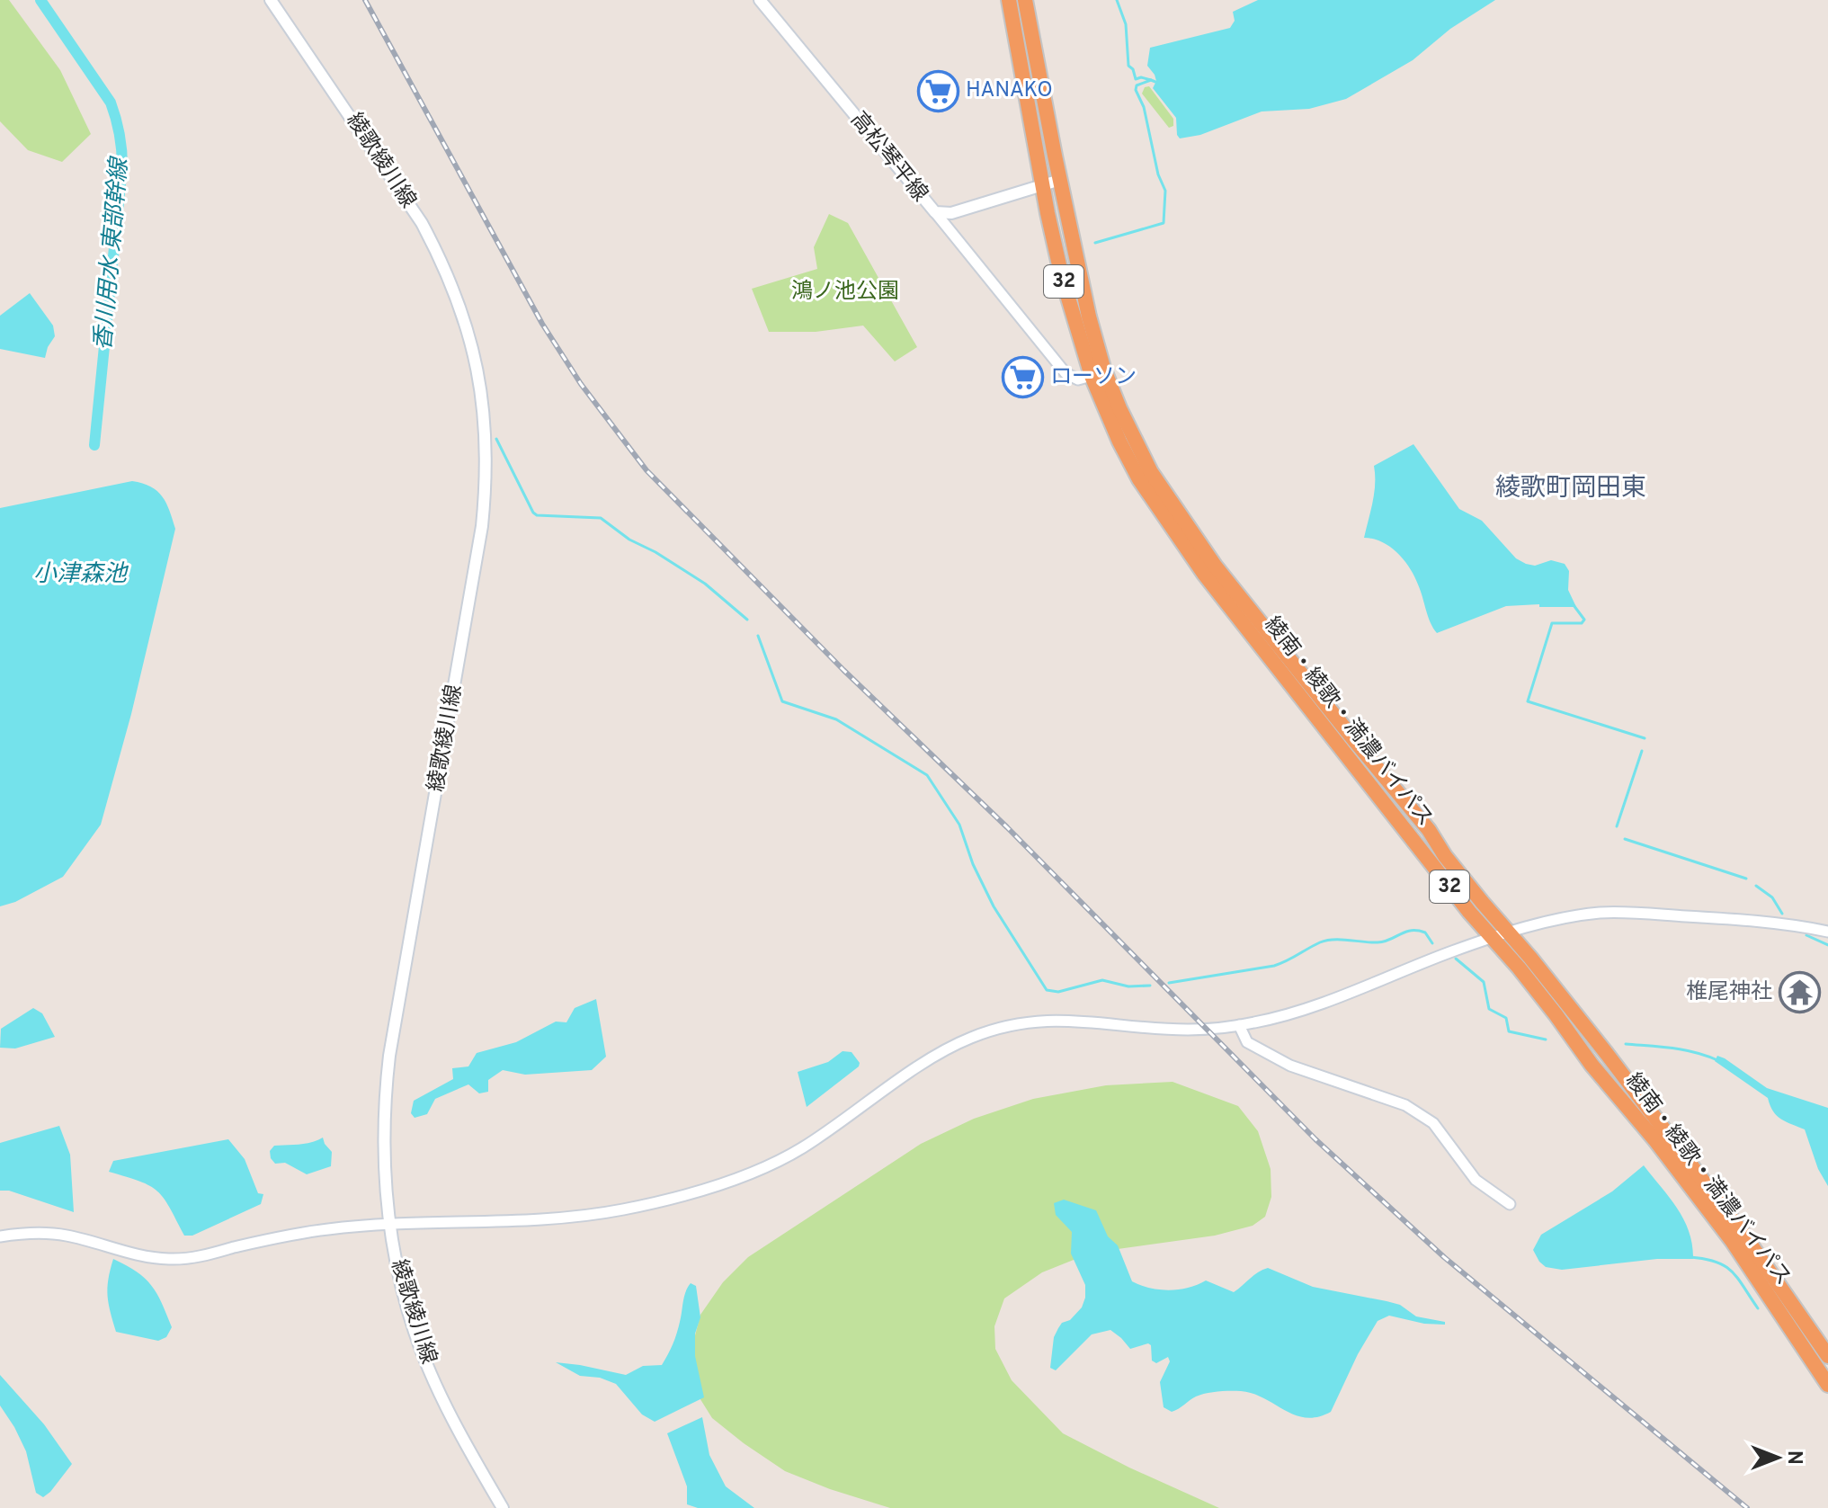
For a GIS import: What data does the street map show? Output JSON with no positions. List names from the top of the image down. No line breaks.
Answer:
{"streets":{"highway":["32","綾南・綾歌・満濃バイパス"],"main road":["高松琴平線","綾歌綾川線"]},"crossings":[["高松琴平線","綾南・綾歌・満濃バイパス"]],"districts":["綾歌町岡田東"],"water":["香川用水 東部幹線","小津森池"],"parks":["鴻ノ池公園"],"places":{"supermarket":["HANAKO","ローソン"],"temple":["椎尾神社"]},"north":"right"}
